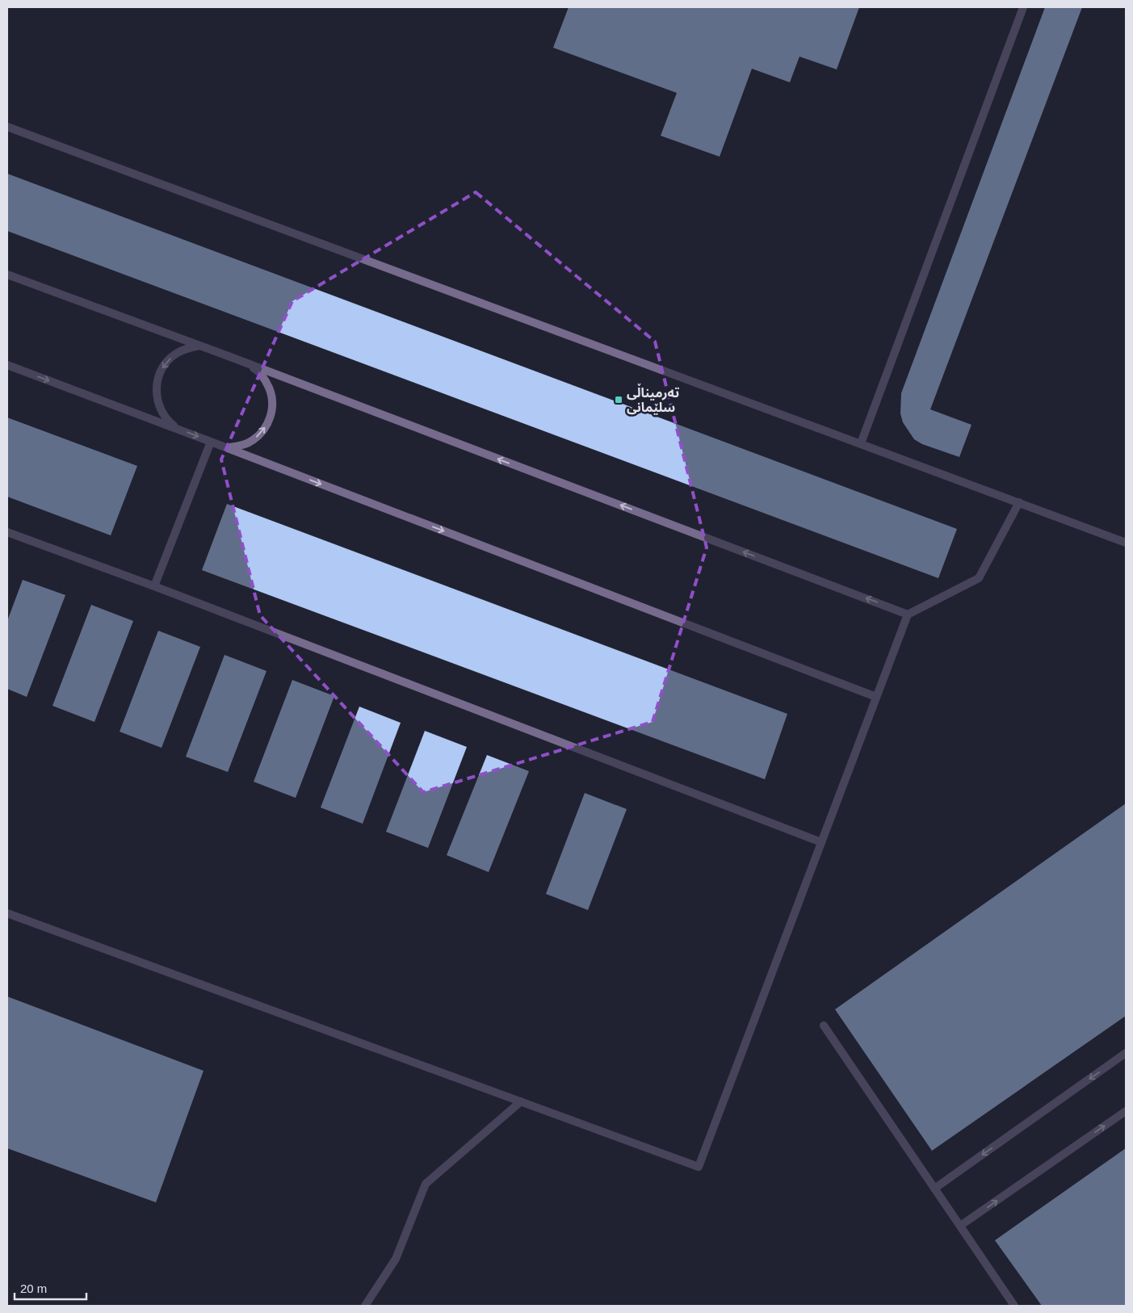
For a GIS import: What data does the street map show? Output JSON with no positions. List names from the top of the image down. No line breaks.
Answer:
{"places":{"transit":["تەرمیناڵی سلێمانی"]},"scale_bar":"20 m"}
